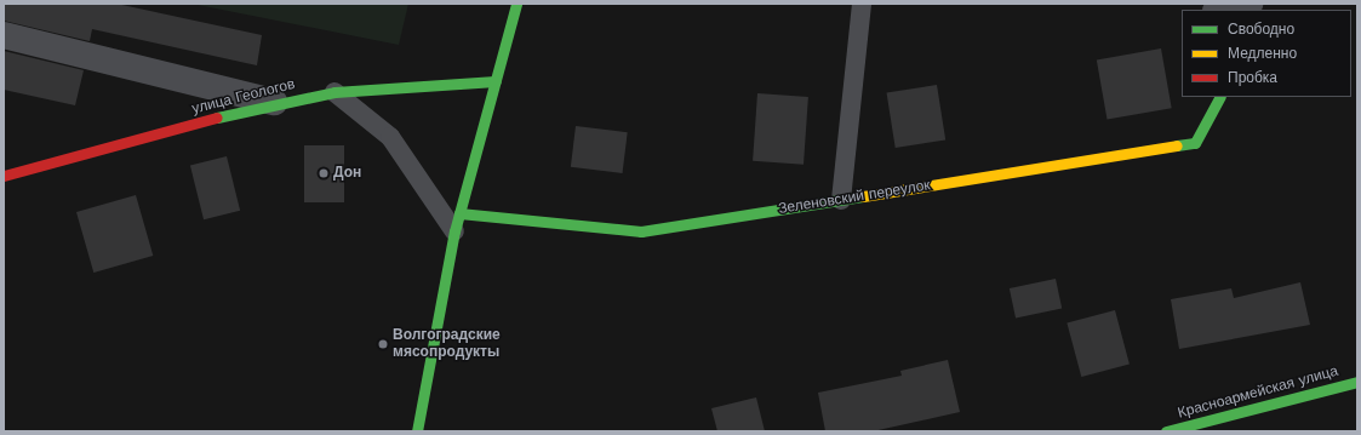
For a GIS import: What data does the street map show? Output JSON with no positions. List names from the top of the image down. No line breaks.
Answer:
{"streets":{"street":["улица Геологов","Зеленовский переулок","Красноармейская улица"]},"places":["Дон","Волгоградские мясопродукты"],"legend":["Свободно","Медленно","Пробка"]}
